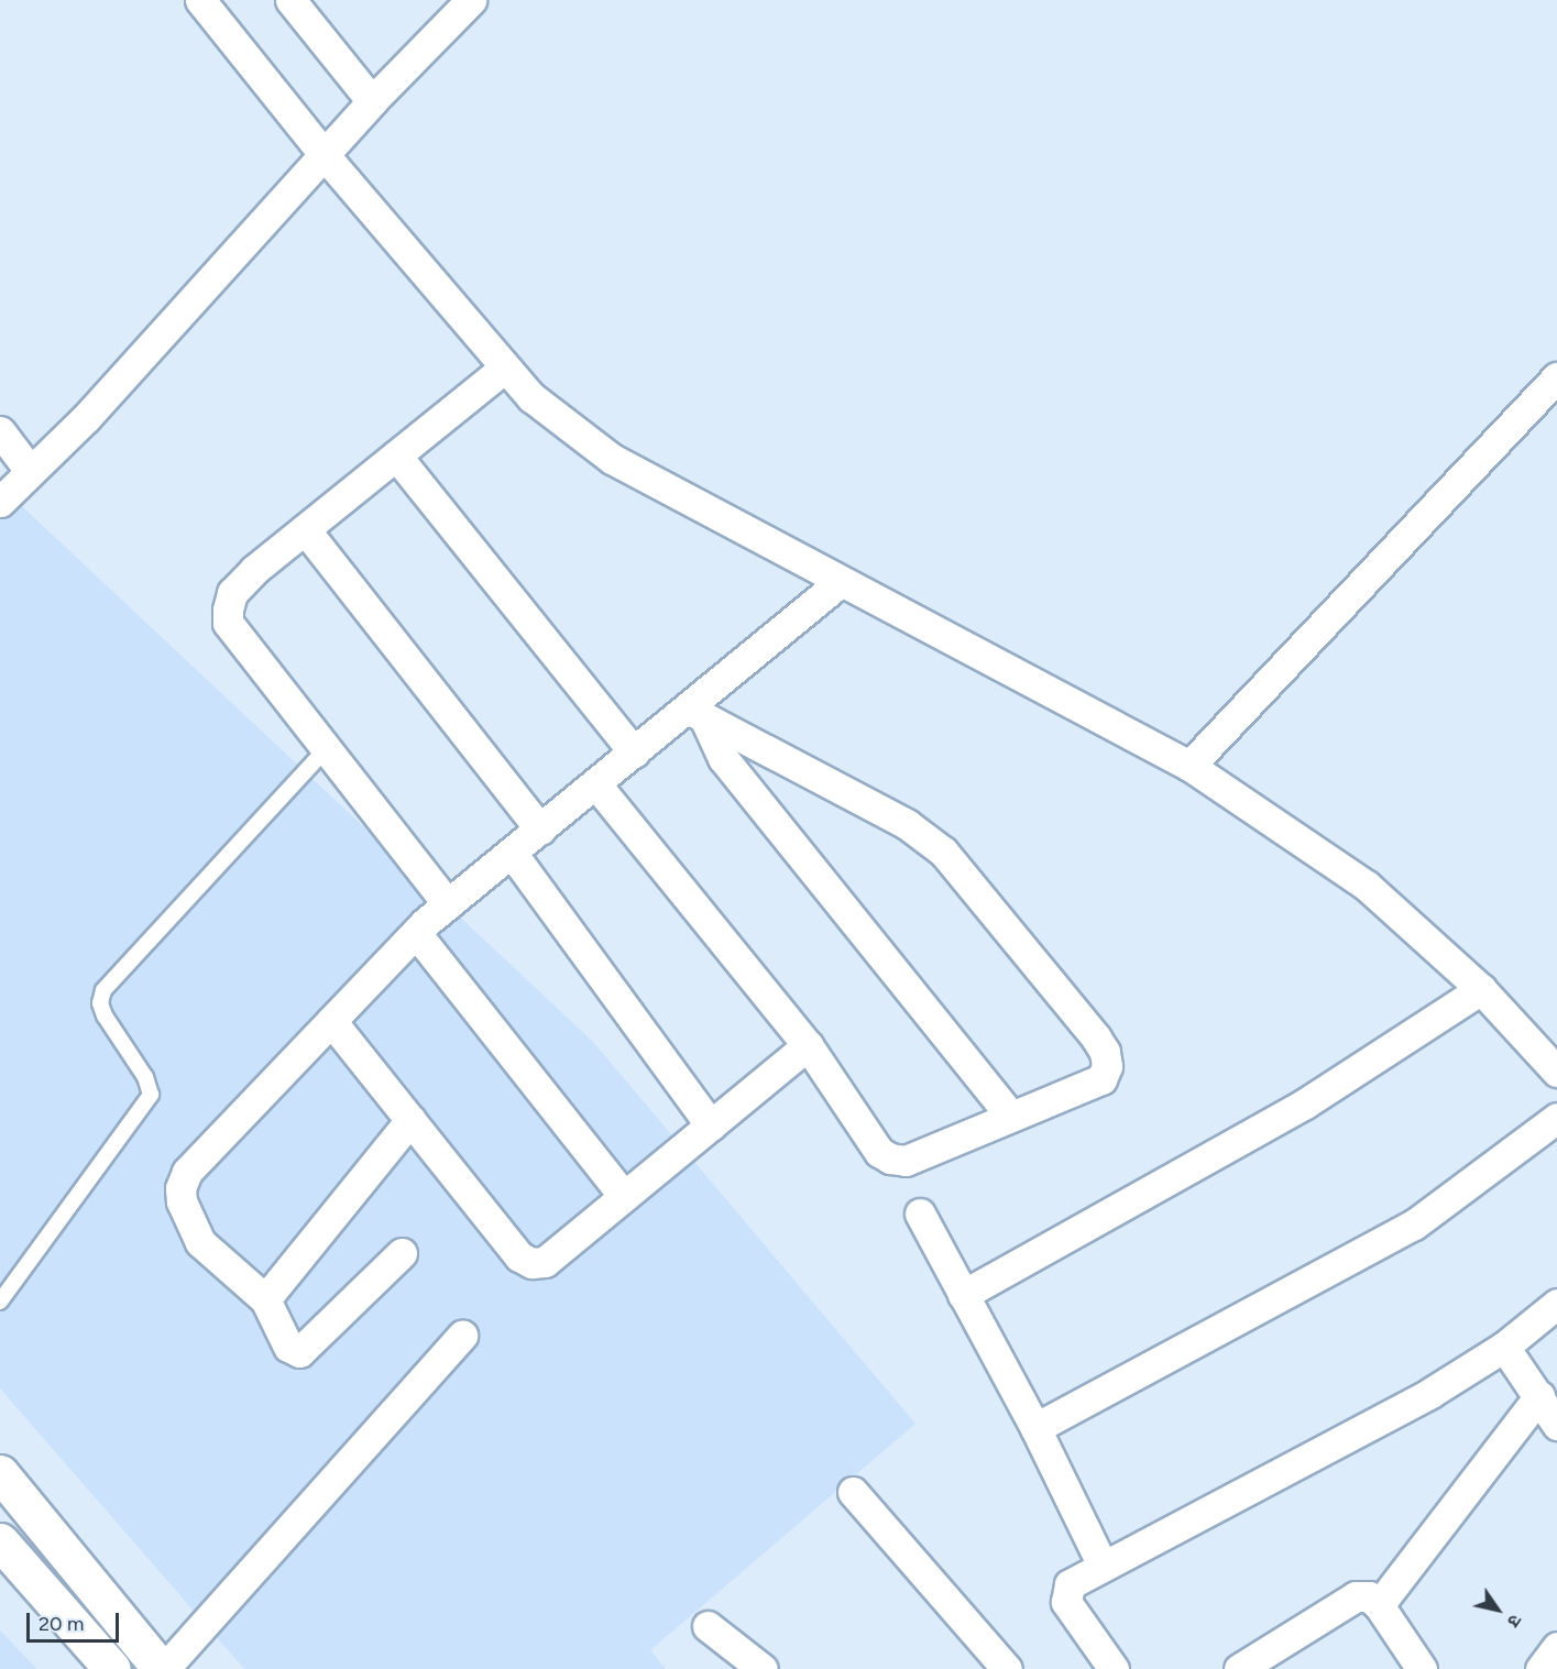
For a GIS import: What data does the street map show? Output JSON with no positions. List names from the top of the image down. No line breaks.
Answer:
{"scale_bar":"20 m","north":"bottom right"}
